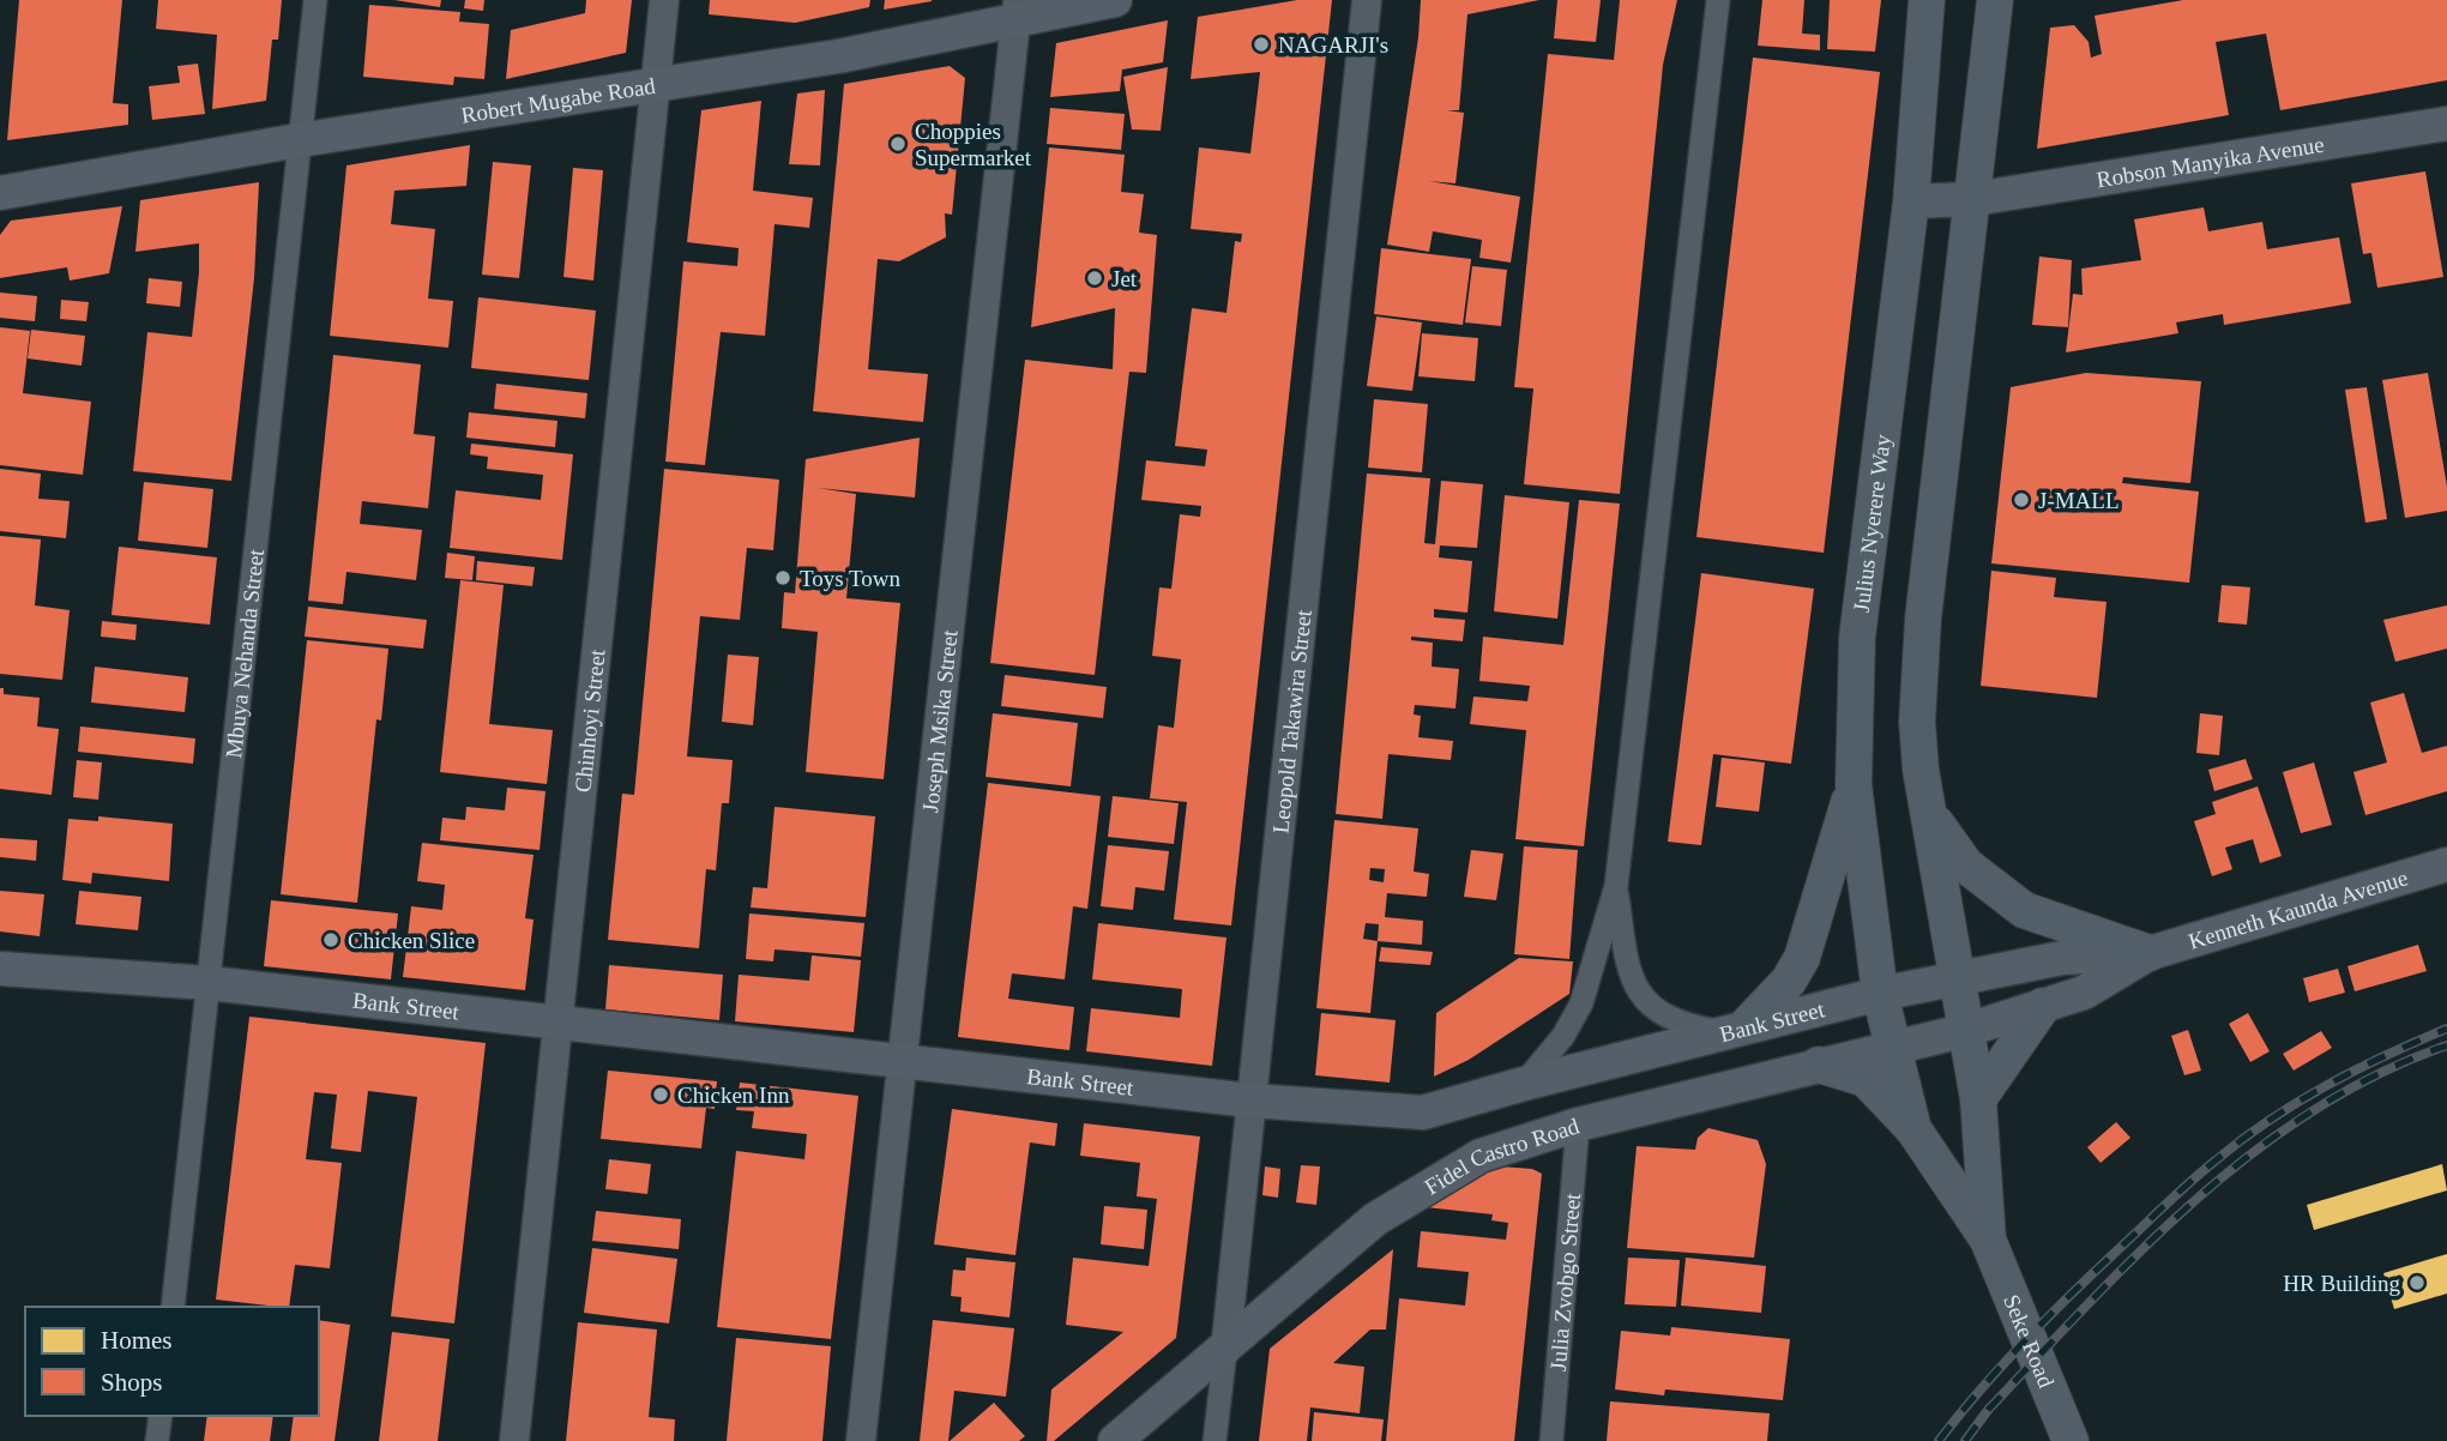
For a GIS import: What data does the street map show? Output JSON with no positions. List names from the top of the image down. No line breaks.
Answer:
{"streets":{"main road":["Robert Mugabe Road","Robson Manyika Avenue","Julius Nyerere Way","Kenneth Kaunda Avenue","Bank Street","Fidel Castro Road","Seke Road"],"street":["Mbuya Nehanda Street","Chinhoyi Street","Joseph Msika Street","Leopold Takawira Street","Julia Zvobgo Street"]},"crossings":[["Robert Mugabe Road","Mbuya Nehanda Street"],["Robert Mugabe Road","Chinhoyi Street"],["Robert Mugabe Road","Joseph Msika Street"],["Robson Manyika Avenue","Julius Nyerere Way"],["Julius Nyerere Way","Bank Street"],["Julius Nyerere Way","Fidel Castro Road"],["Mbuya Nehanda Street","Bank Street"],["Chinhoyi Street","Bank Street"],["Joseph Msika Street","Bank Street"],["Leopold Takawira Street","Bank Street"],["Leopold Takawira Street","Fidel Castro Road"],["Kenneth Kaunda Avenue","Bank Street"],["Kenneth Kaunda Avenue","Fidel Castro Road"],["Bank Street","Fidel Castro Road"],["Fidel Castro Road","Julia Zvobgo Street"]],"places":["NAGARJI's","Choppies Supermarket","Jet","J-MALL","Toys Town","Chicken Slice","Chicken Inn","HR Building"],"legend":["Homes","Shops"]}
